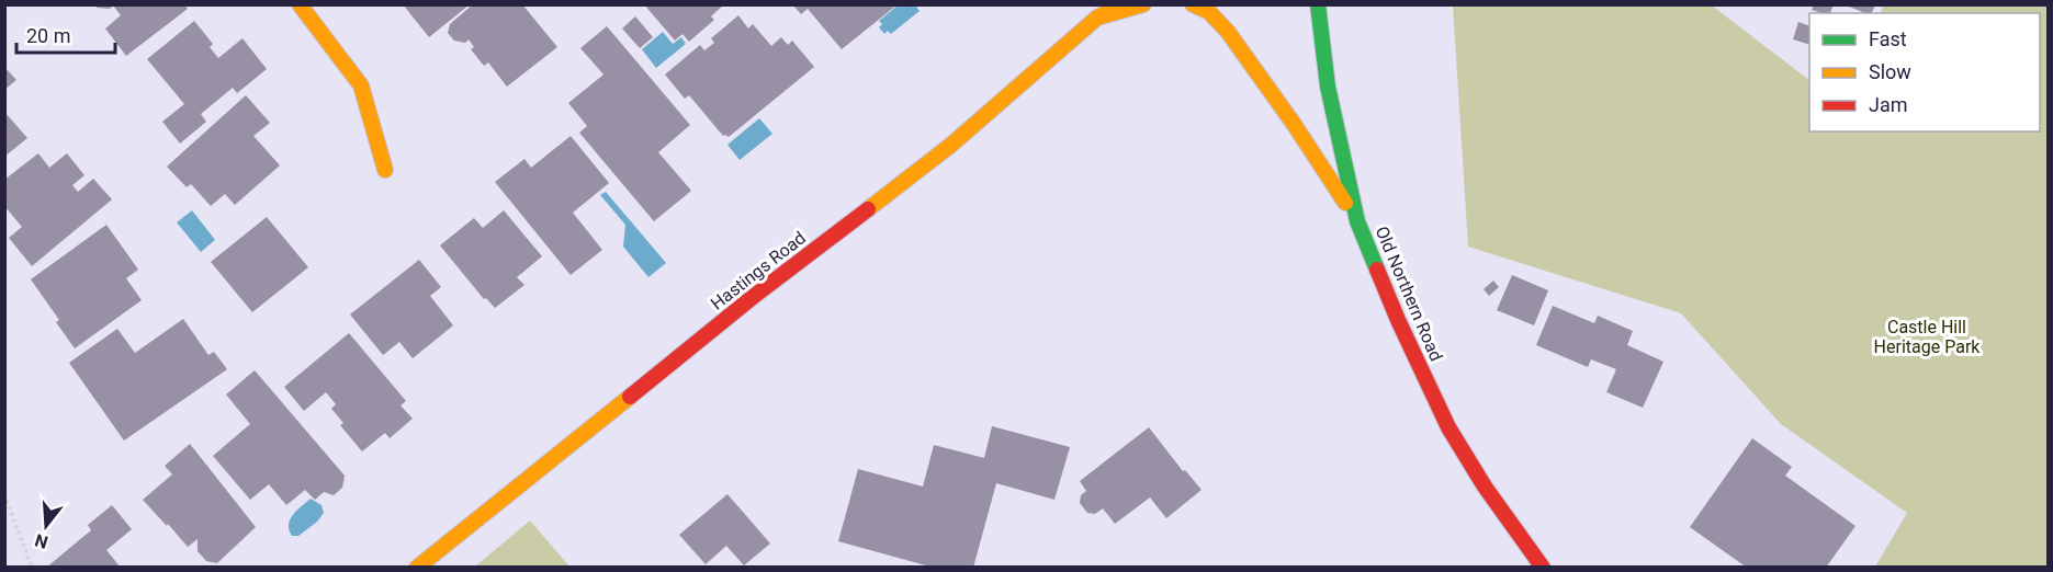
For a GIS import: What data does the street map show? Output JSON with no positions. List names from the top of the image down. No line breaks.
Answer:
{"streets":{"main road":["Hastings Road","Old Northern Road"]},"parks":["Castle Hill Heritage Park"],"legend":["Fast","Slow","Jam"],"scale_bar":"20 m","north":"bottom"}
